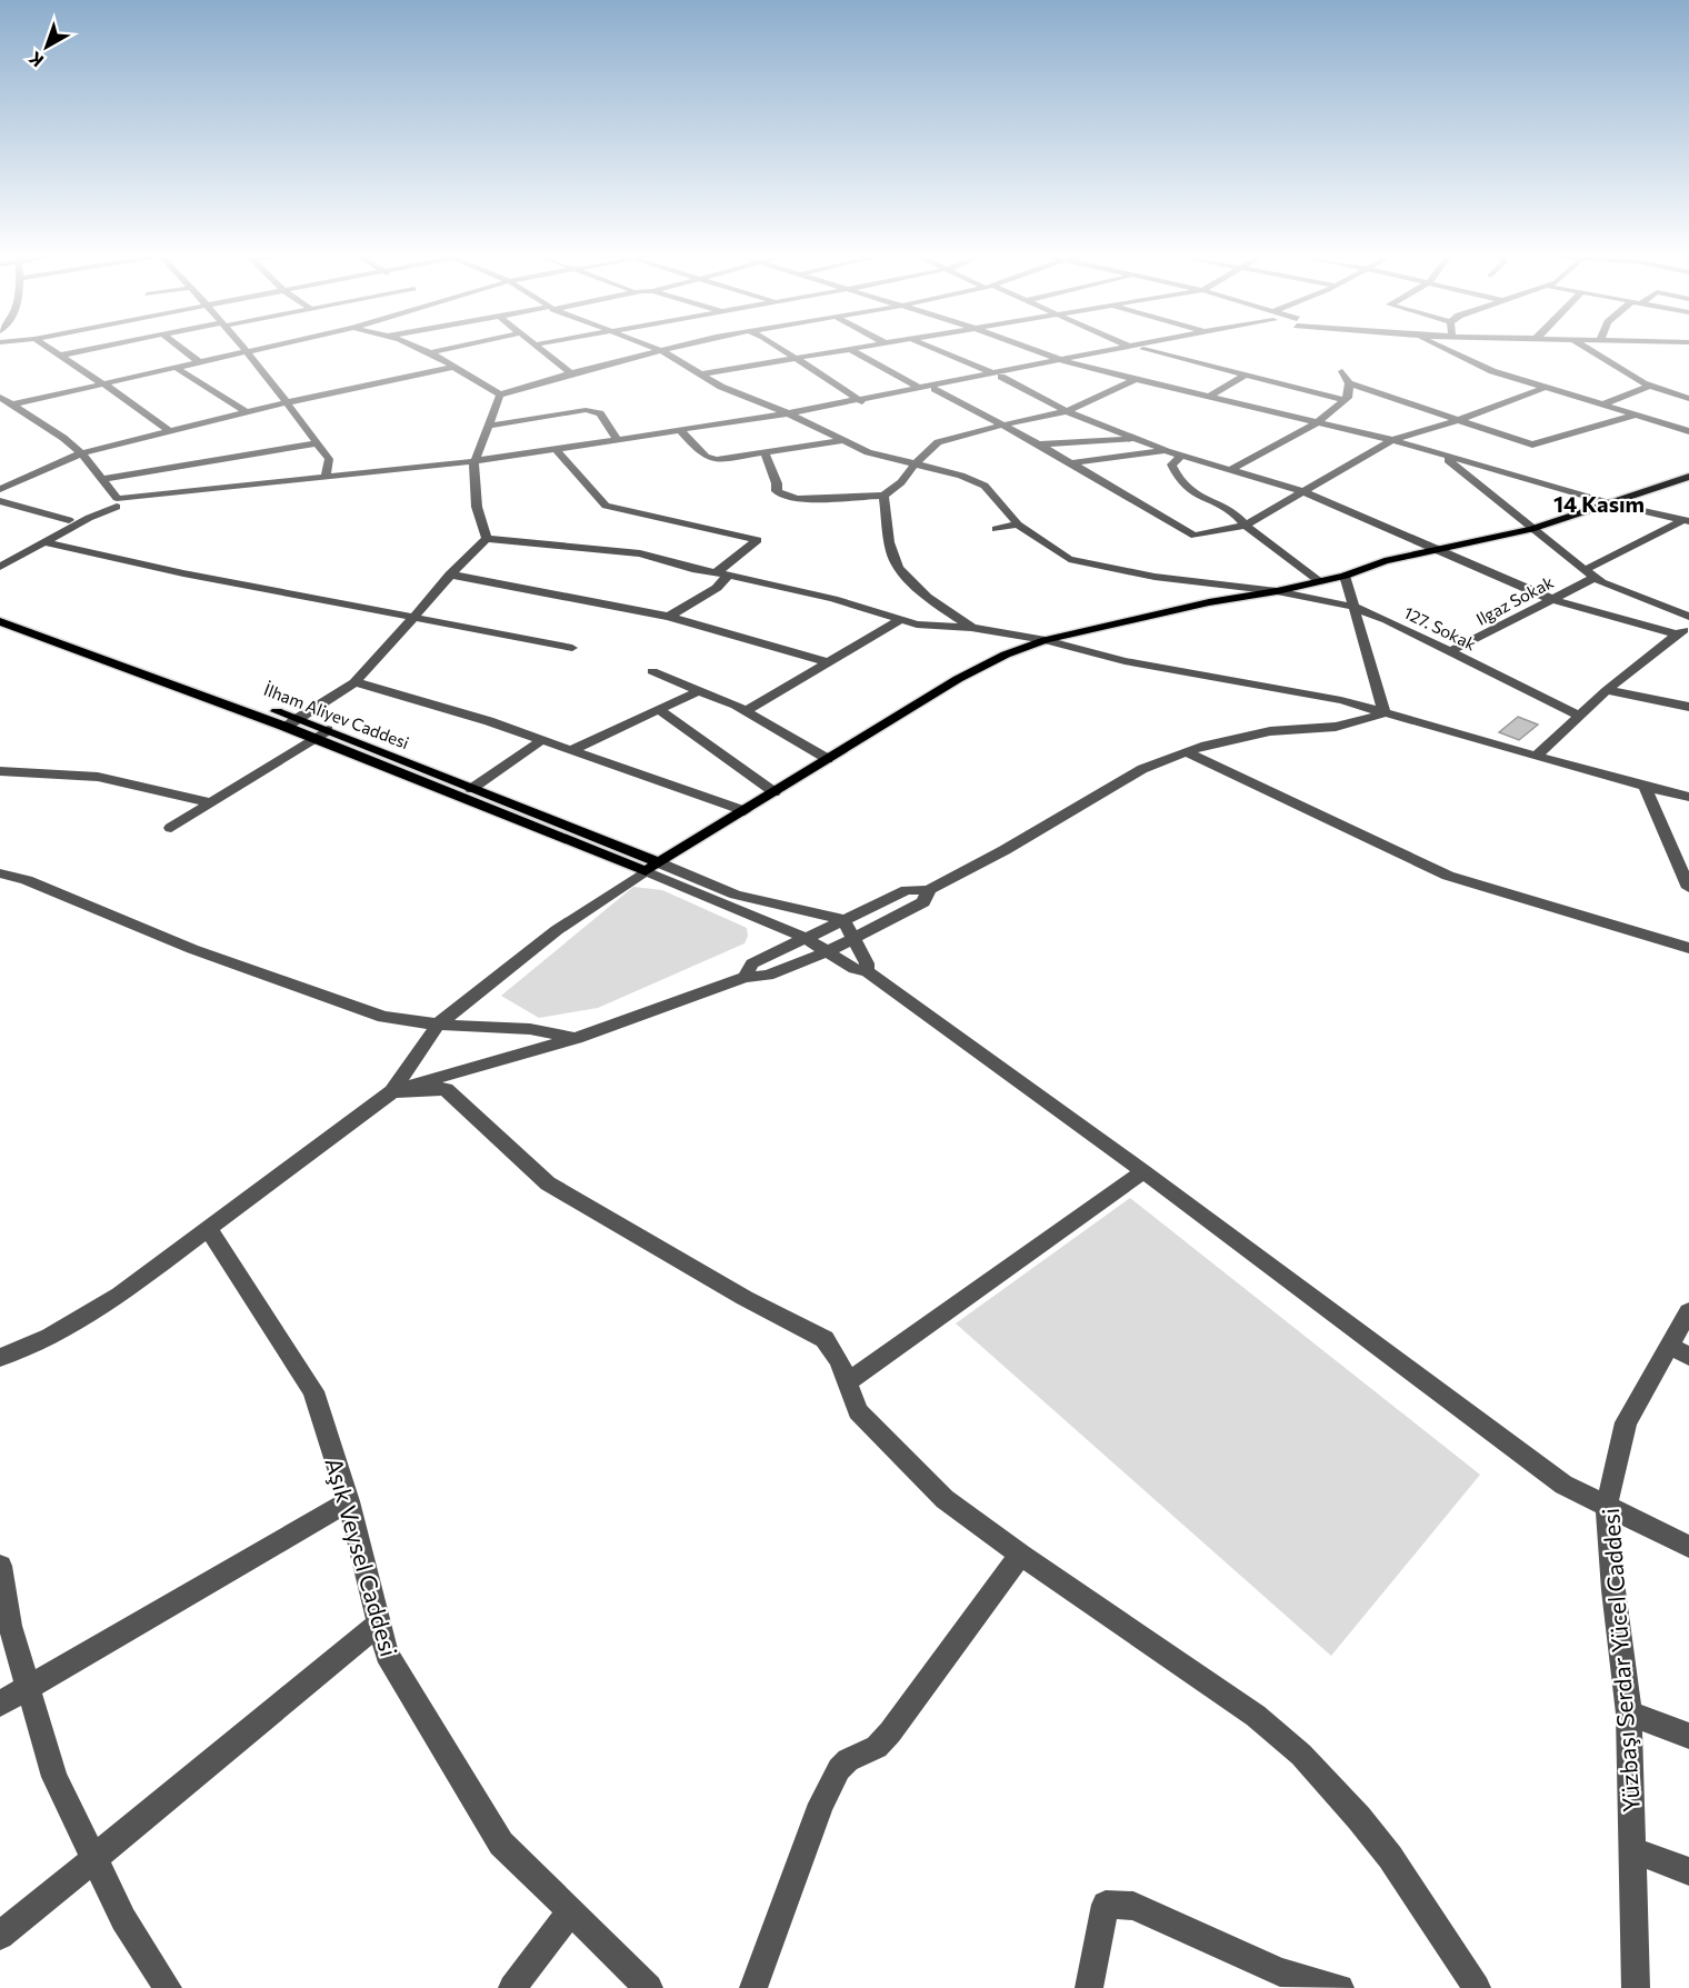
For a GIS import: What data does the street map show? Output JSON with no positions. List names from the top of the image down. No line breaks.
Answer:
{"streets":{"main road":["İlham Aliyev Caddesi"],"street":["Ilgaz Sokak","127. Sokak","Aşık Veysel Caddesi","Yüzbaşı Serdar Yücel Caddesi"]},"crossings":[["Ilgaz Sokak","127. Sokak"]],"districts":["14 Kasım"],"north":"bottom left"}
